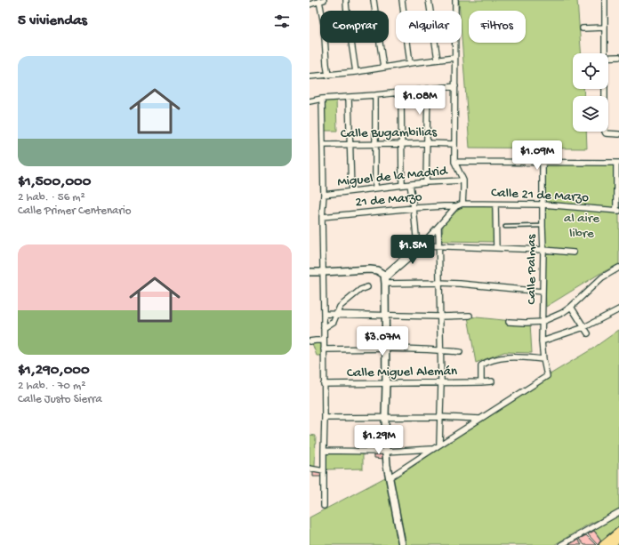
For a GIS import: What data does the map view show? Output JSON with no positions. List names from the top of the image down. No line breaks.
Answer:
{"streets":{"street":["Calle Bugambilias","Miguel de la Madrid","Calle 21 de Marzo","21 de Marzo","Calle Palmas","Calle Miguel Alemán"]},"crossings":[["Calle 21 de Marzo","Calle Palmas"]],"parks":["al aire libre"],"page":{"heading":"5 viviendas","chip":["Comprar","Alquilar","Filtros"],"list":[{"name":"$1,500,000","note":"2 hab. · 56 m² · Calle Primer Centenario"},{"name":"$1,290,000","note":"2 hab. · 70 m² · Calle Justo Sierra"}],"price":["$1.08M","$1.09M","$1.5M","$3.07M","$1.29M"]}}
